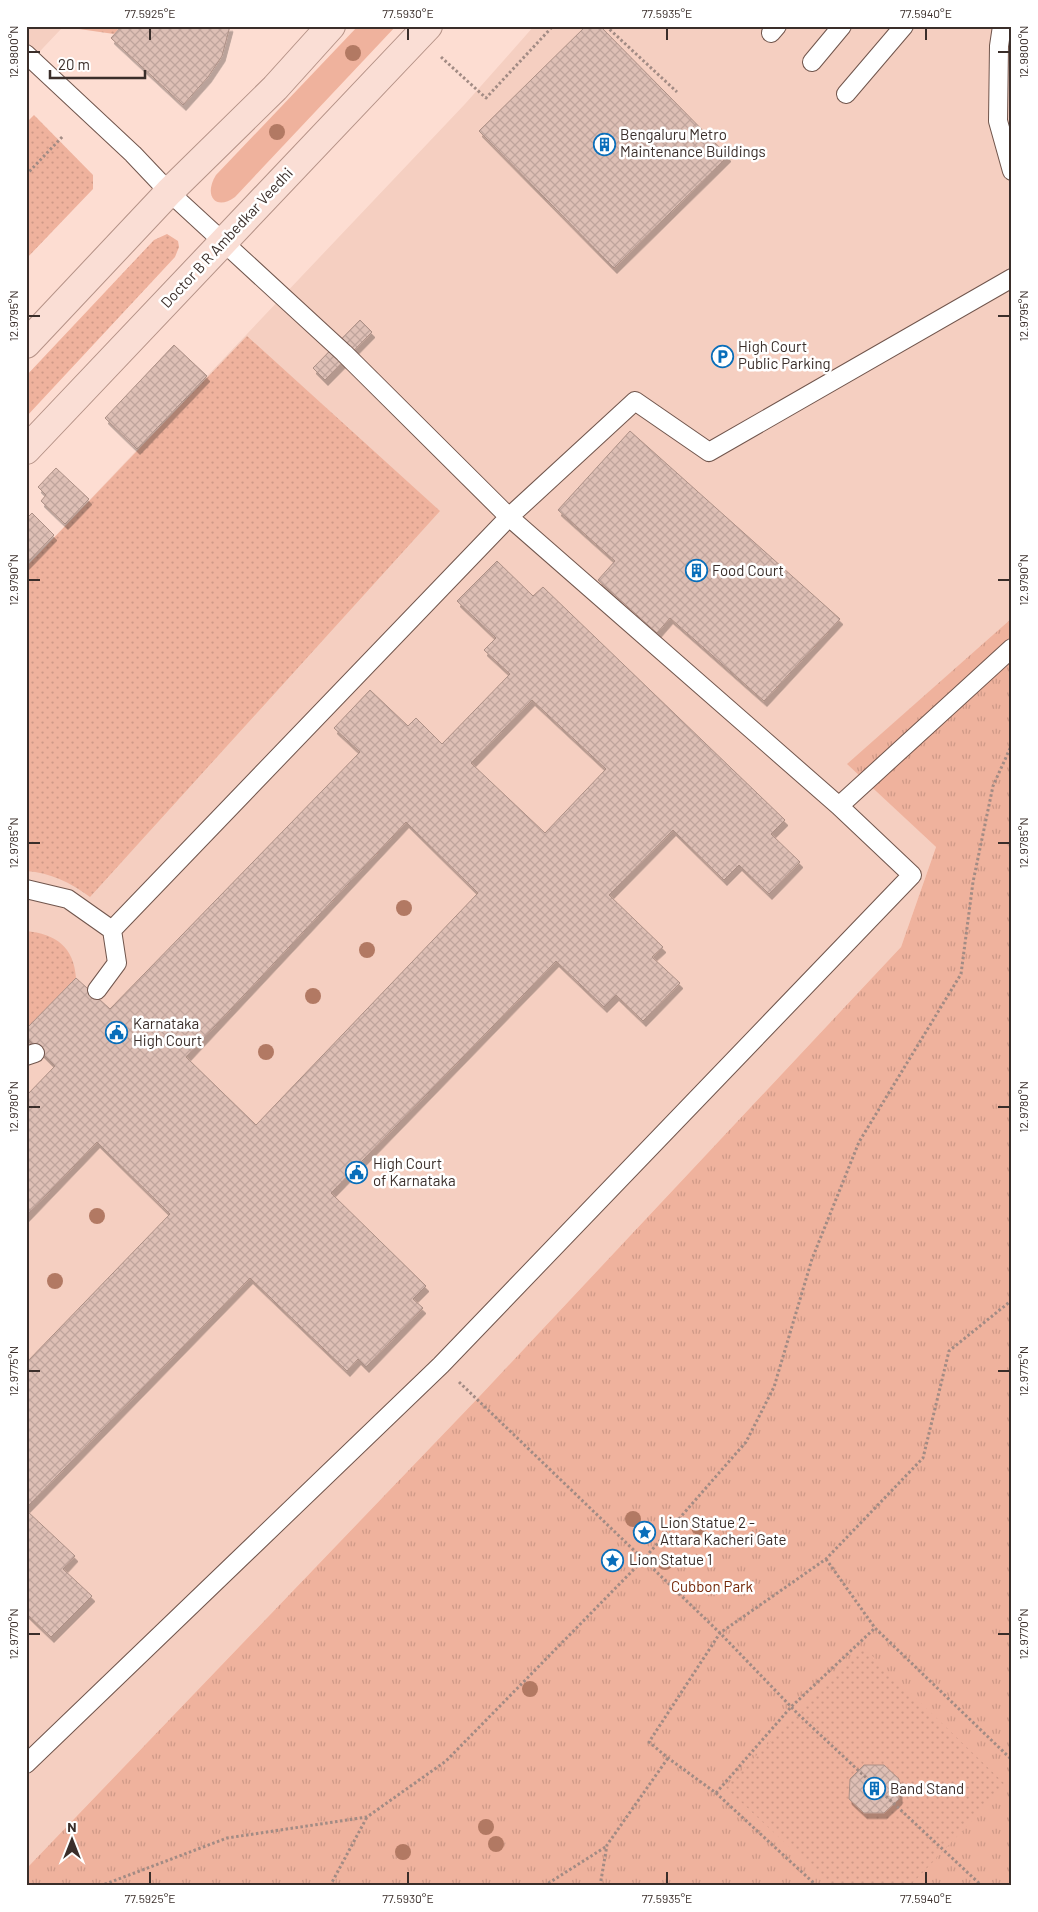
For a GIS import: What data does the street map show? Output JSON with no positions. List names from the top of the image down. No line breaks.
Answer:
{"streets":{"main road":["Doctor B R Ambedkar Veedhi"]},"parks":["Cubbon Park"],"places":{"building":["Bengaluru Metro Maintenance Buildings","Food Court","Band Stand"],"parking":["High Court Public Parking"],"public building":["Karnataka High Court","High Court of Karnataka"],"place":["Lion Statue 2 - Attara Kacheri Gate","Lion Statue 1"]},"scale_bar":"20 m","north":"top","coordinates":["77.5925°E","77.5930°E","77.5935°E","77.5940°E","12.9800°N","12.9795°N","12.9790°N","12.9785°N","12.9780°N","12.9775°N","12.9770°N"]}
